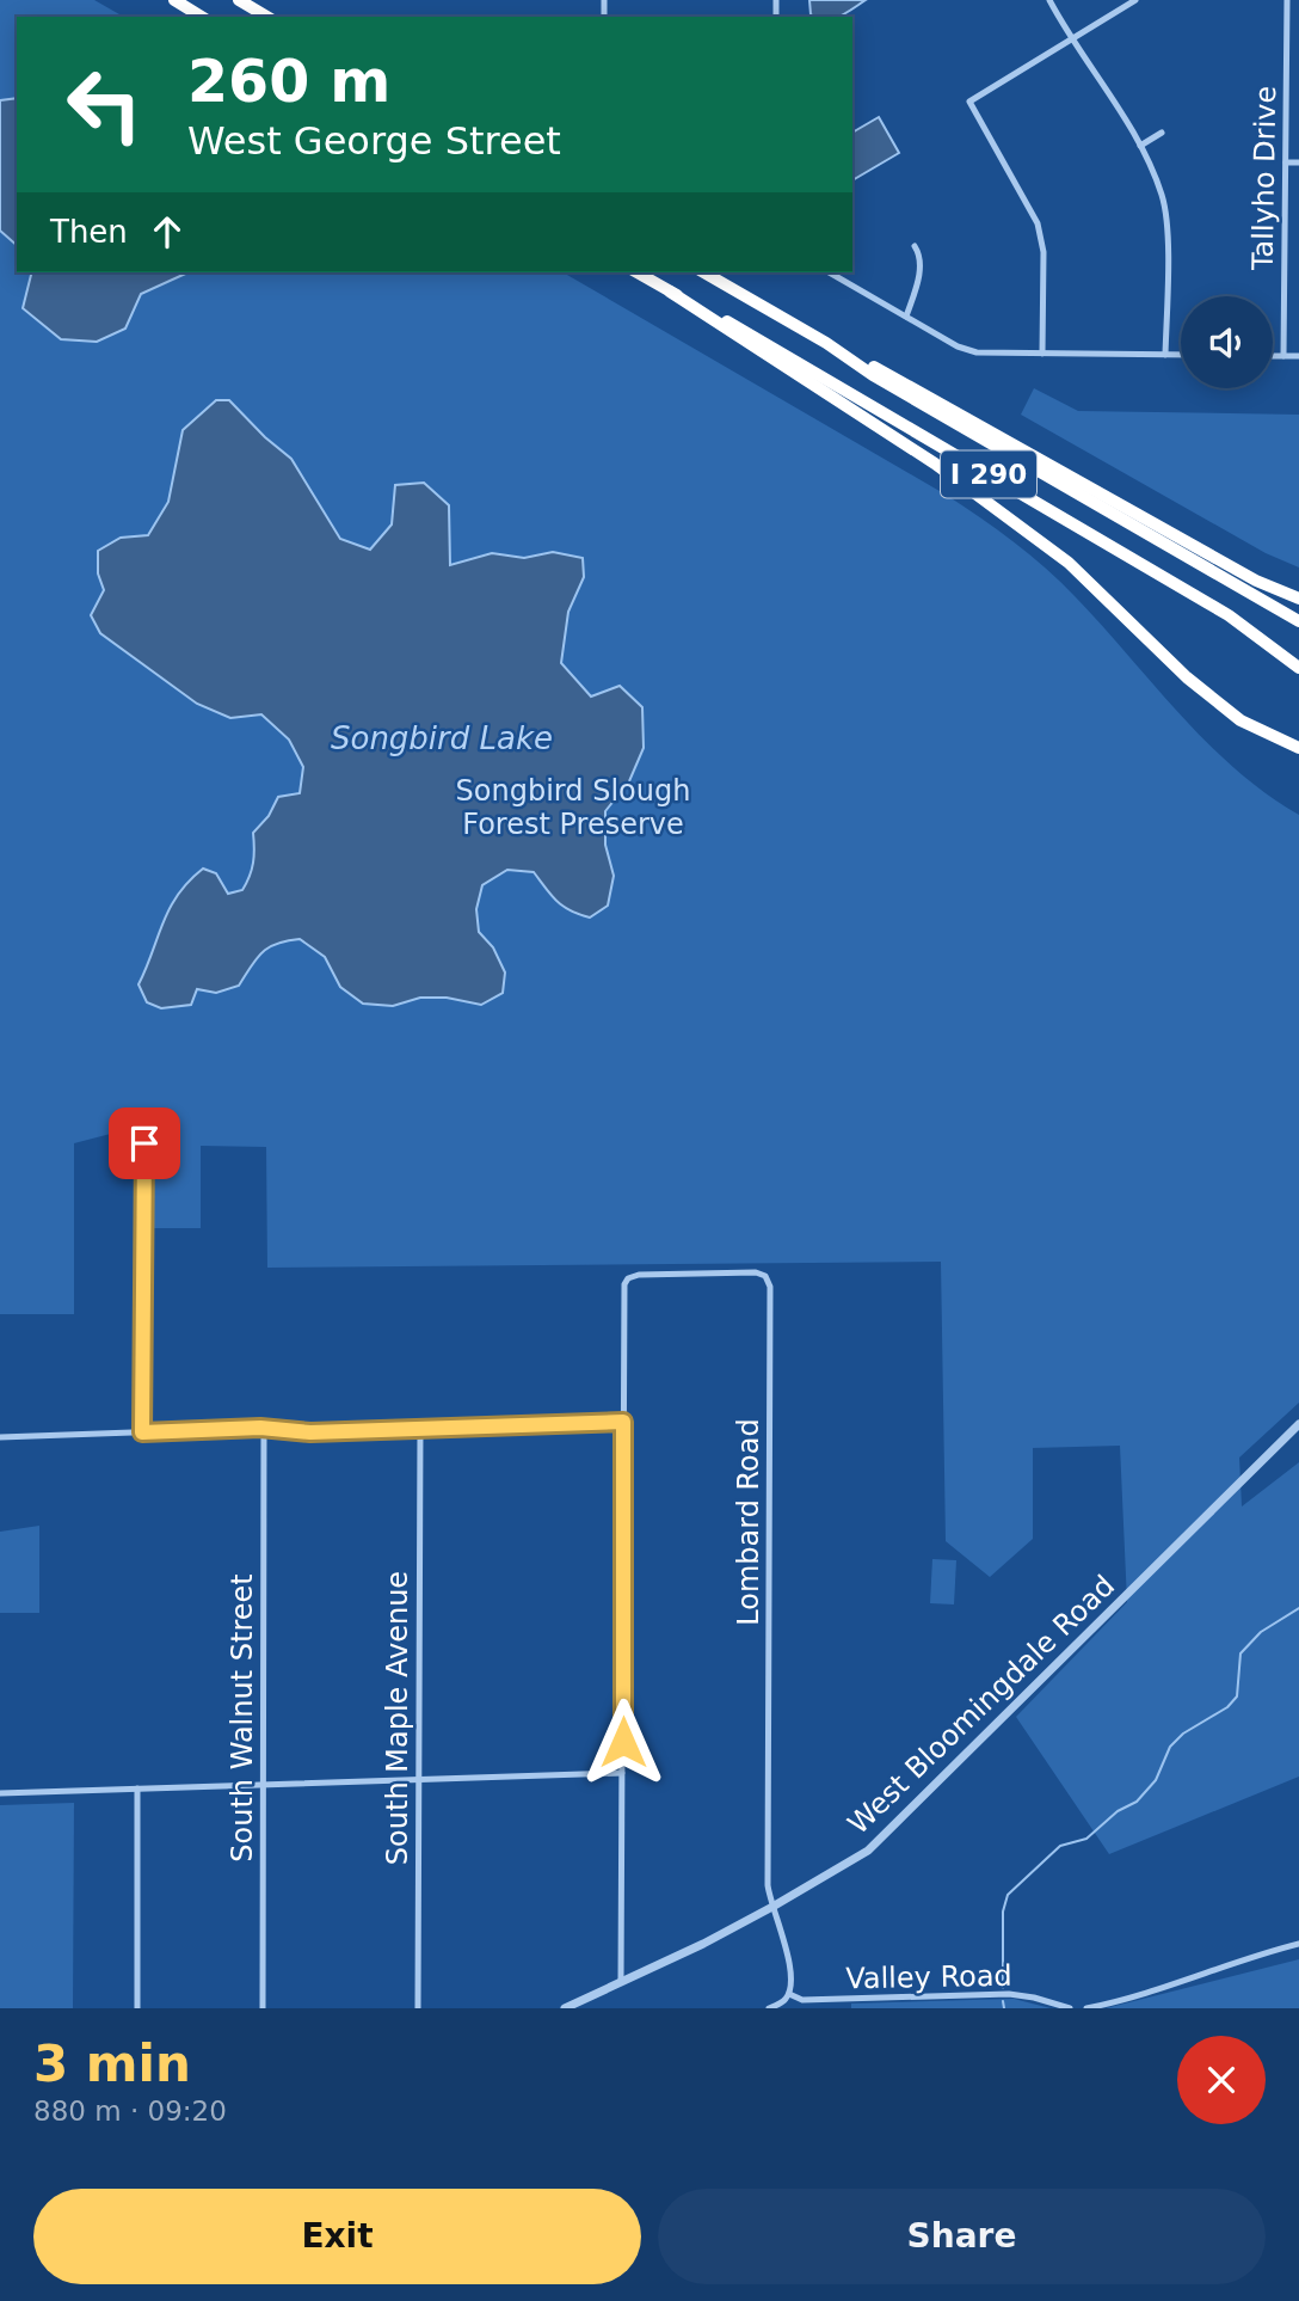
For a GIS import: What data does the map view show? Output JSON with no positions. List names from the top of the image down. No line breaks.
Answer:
{"streets":{"highway":["I 290"],"street":["Tallyho Drive","Lombard Road","West Bloomingdale Road","South Walnut Street","South Maple Avenue","Valley Road"]},"crossings":[["Lombard Road","West Bloomingdale Road"]],"water":["Songbird Lake"],"parks":["Songbird Slough Forest Preserve"],"page":{"turn":["260 m","West George Street"],"then":"Then","heading":["3 min","880 m · 09:20"],"buttons":["Exit","Share"]}}
